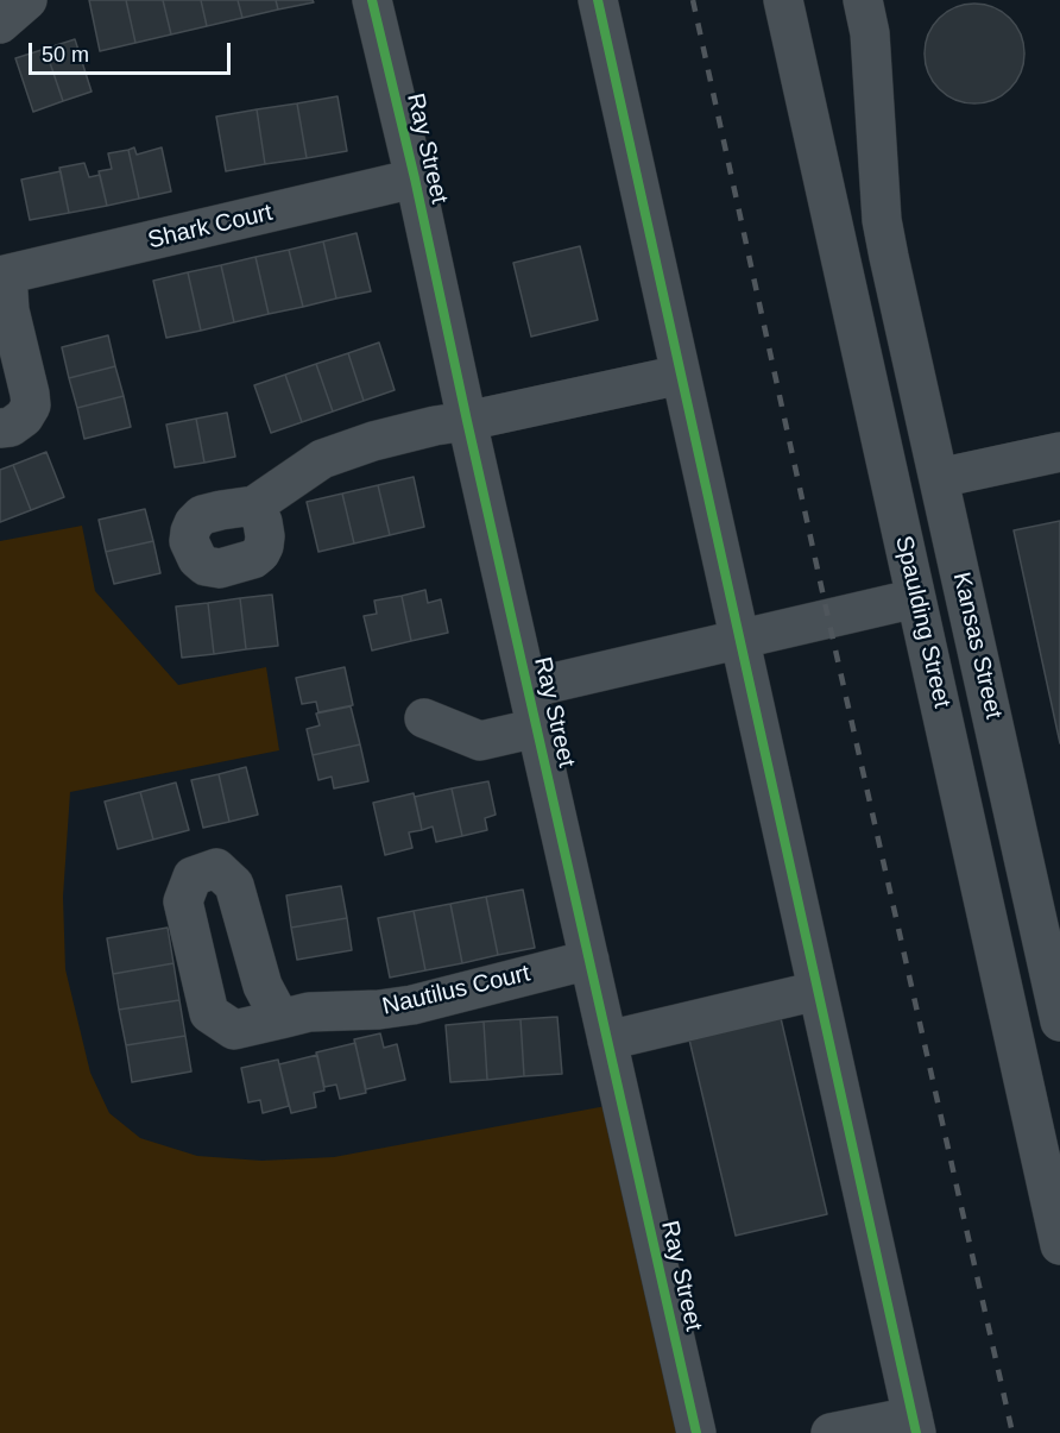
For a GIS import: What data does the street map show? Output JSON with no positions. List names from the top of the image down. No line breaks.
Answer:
{"streets":{"street":["Ray Street","Shark Court","Spaulding Street","Kansas Street","Nautilus Court"]},"crossings":[["Ray Street","Shark Court"],["Ray Street","Nautilus Court"]],"scale_bar":"50 m"}
